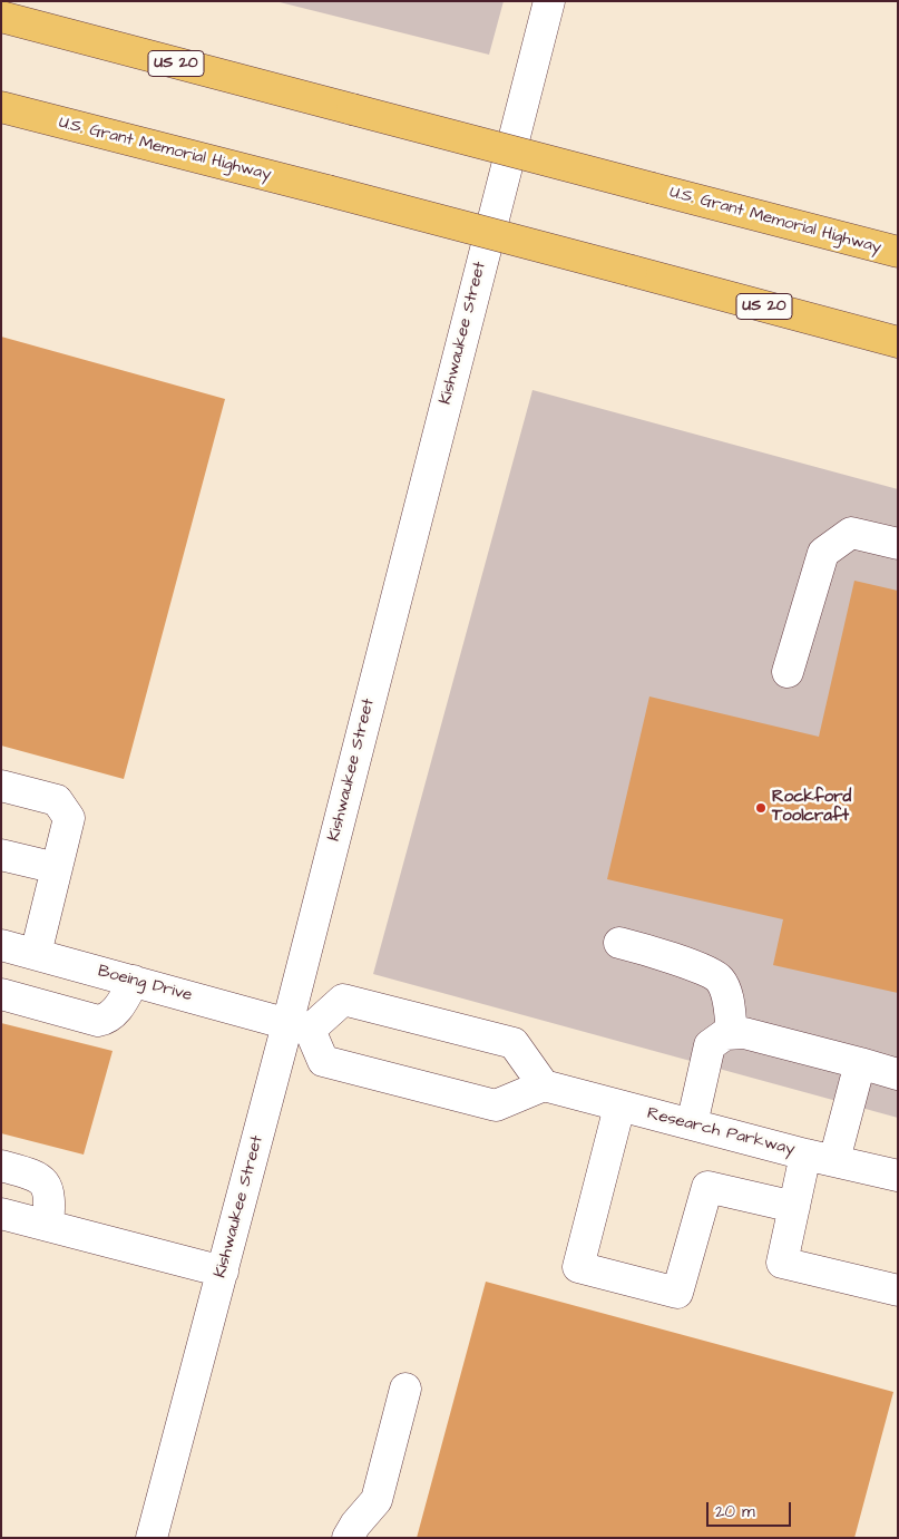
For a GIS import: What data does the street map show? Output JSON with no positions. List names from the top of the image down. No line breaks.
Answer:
{"streets":{"highway":["US 20","U.S. Grant Memorial Highway"],"street":["Kishwaukee Street","Boeing Drive","Research Parkway"]},"crossings":[["Kishwaukee Street","Boeing Drive"]],"places":["Rockford Toolcraft"],"scale_bar":"20 m"}
